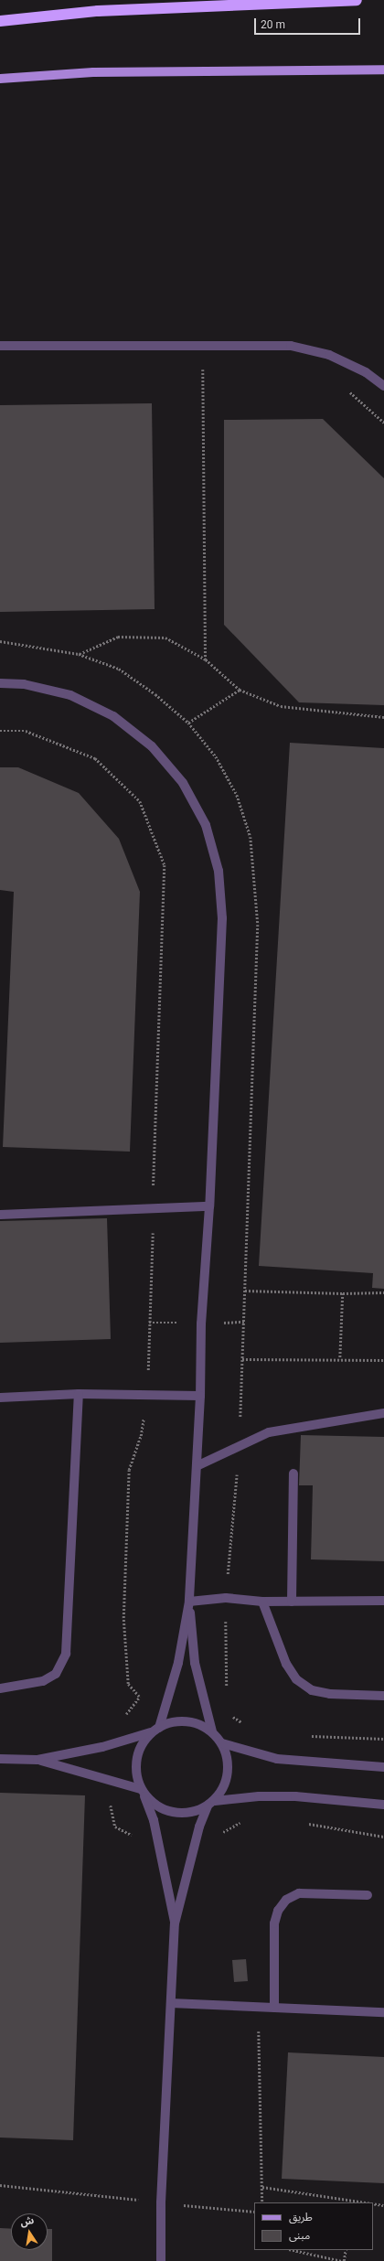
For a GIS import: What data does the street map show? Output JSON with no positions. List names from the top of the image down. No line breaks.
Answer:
{"legend":["طريق","مبنى"],"scale_bar":"20 m","north":"top"}
